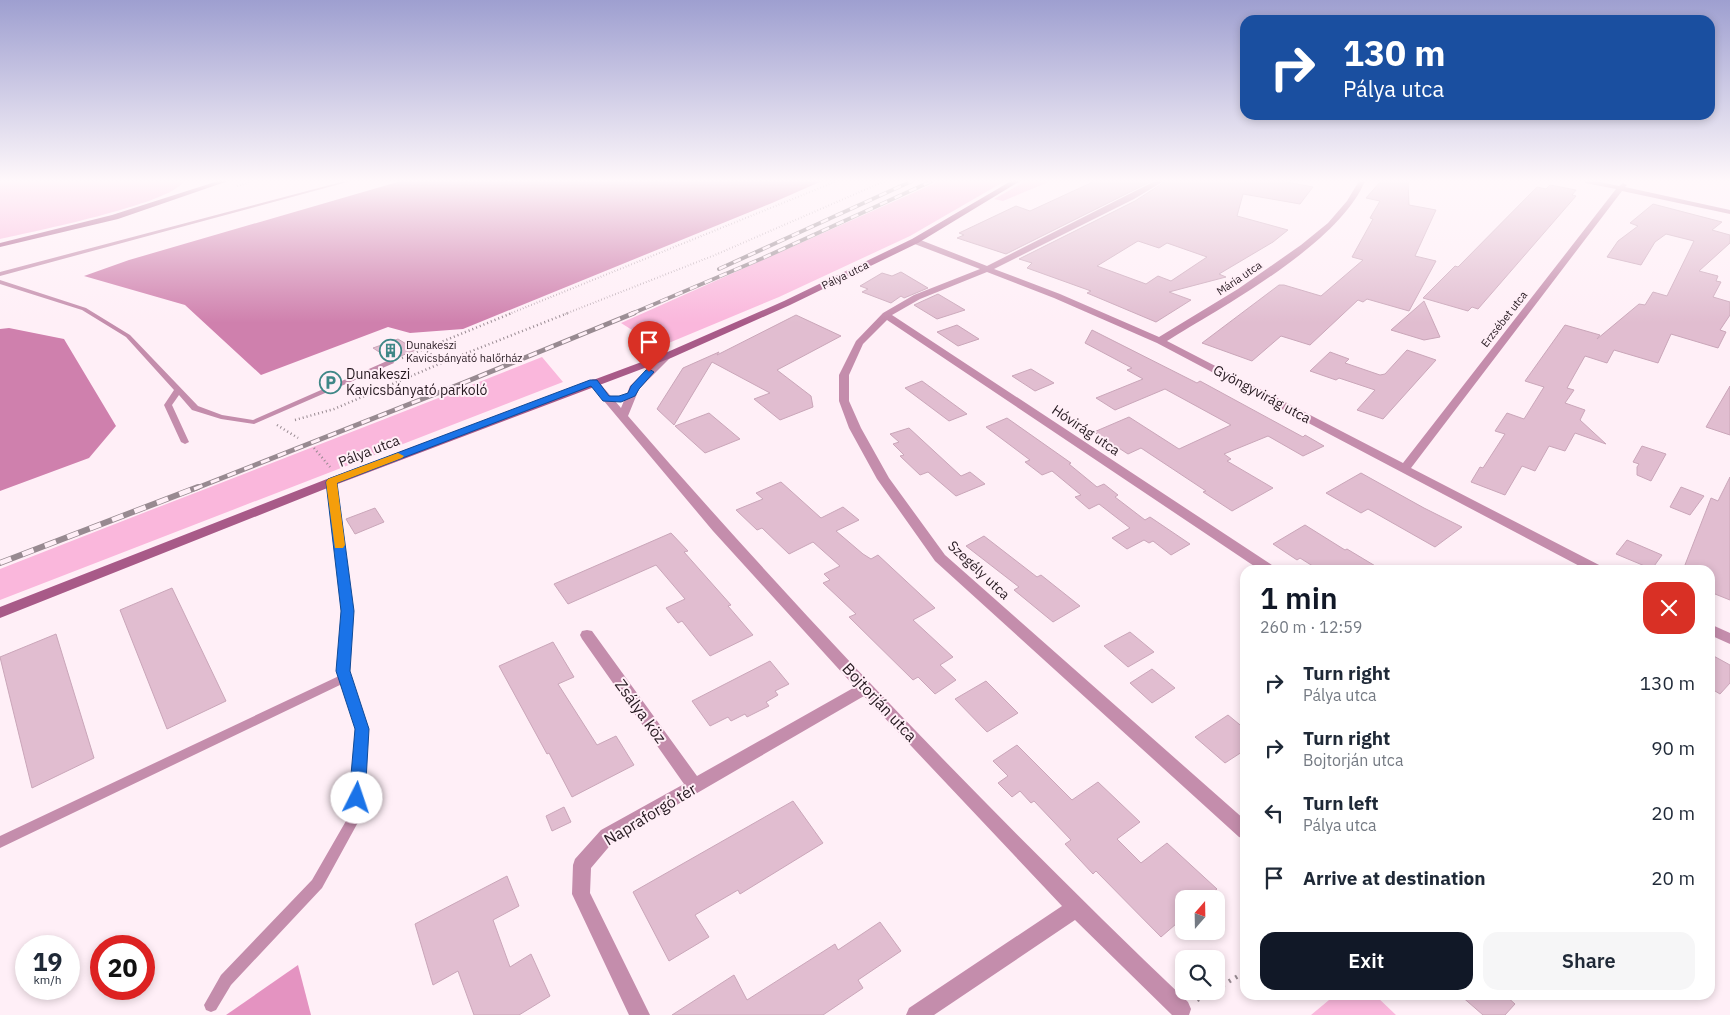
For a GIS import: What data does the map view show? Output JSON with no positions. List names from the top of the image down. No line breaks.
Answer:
{"streets":{"street":["Pálya utca","Mária utca","Erzsébet utca","Gyöngyvirág utca","Hóvirág utca","Szegély utca","Bojtorján utca","Zsálya köz","Napraforgó tér"]},"crossings":[["Pálya utca","Gyöngyvirág utca"],["Pálya utca","Bojtorján utca"],["Mária utca","Gyöngyvirág utca"],["Erzsébet utca","Gyöngyvirág utca"],["Gyöngyvirág utca","Szegély utca"],["Hóvirág utca","Szegély utca"],["Bojtorján utca","Napraforgó tér"],["Zsálya köz","Napraforgó tér"]],"places":{"building":["Dunakeszi Kavicsbányató halőrház"],"parking":["Dunakeszi Kavicsbányató parkoló"]},"north":"top","page":{"turn":["130 m","Pálya utca"],"heading":["1 min","260 m · 12:59"],"list":[{"name":"Turn right","note":"Pálya utca","value":"130 m"},{"name":"Turn right","note":"Bojtorján utca","value":"90 m"},{"name":"Turn left","note":"Pálya utca","value":"20 m"},{"name":"Arrive at destination","value":"20 m"}],"buttons":["Exit","Share"],"speed":"19 km/h","limit":"20"}}
